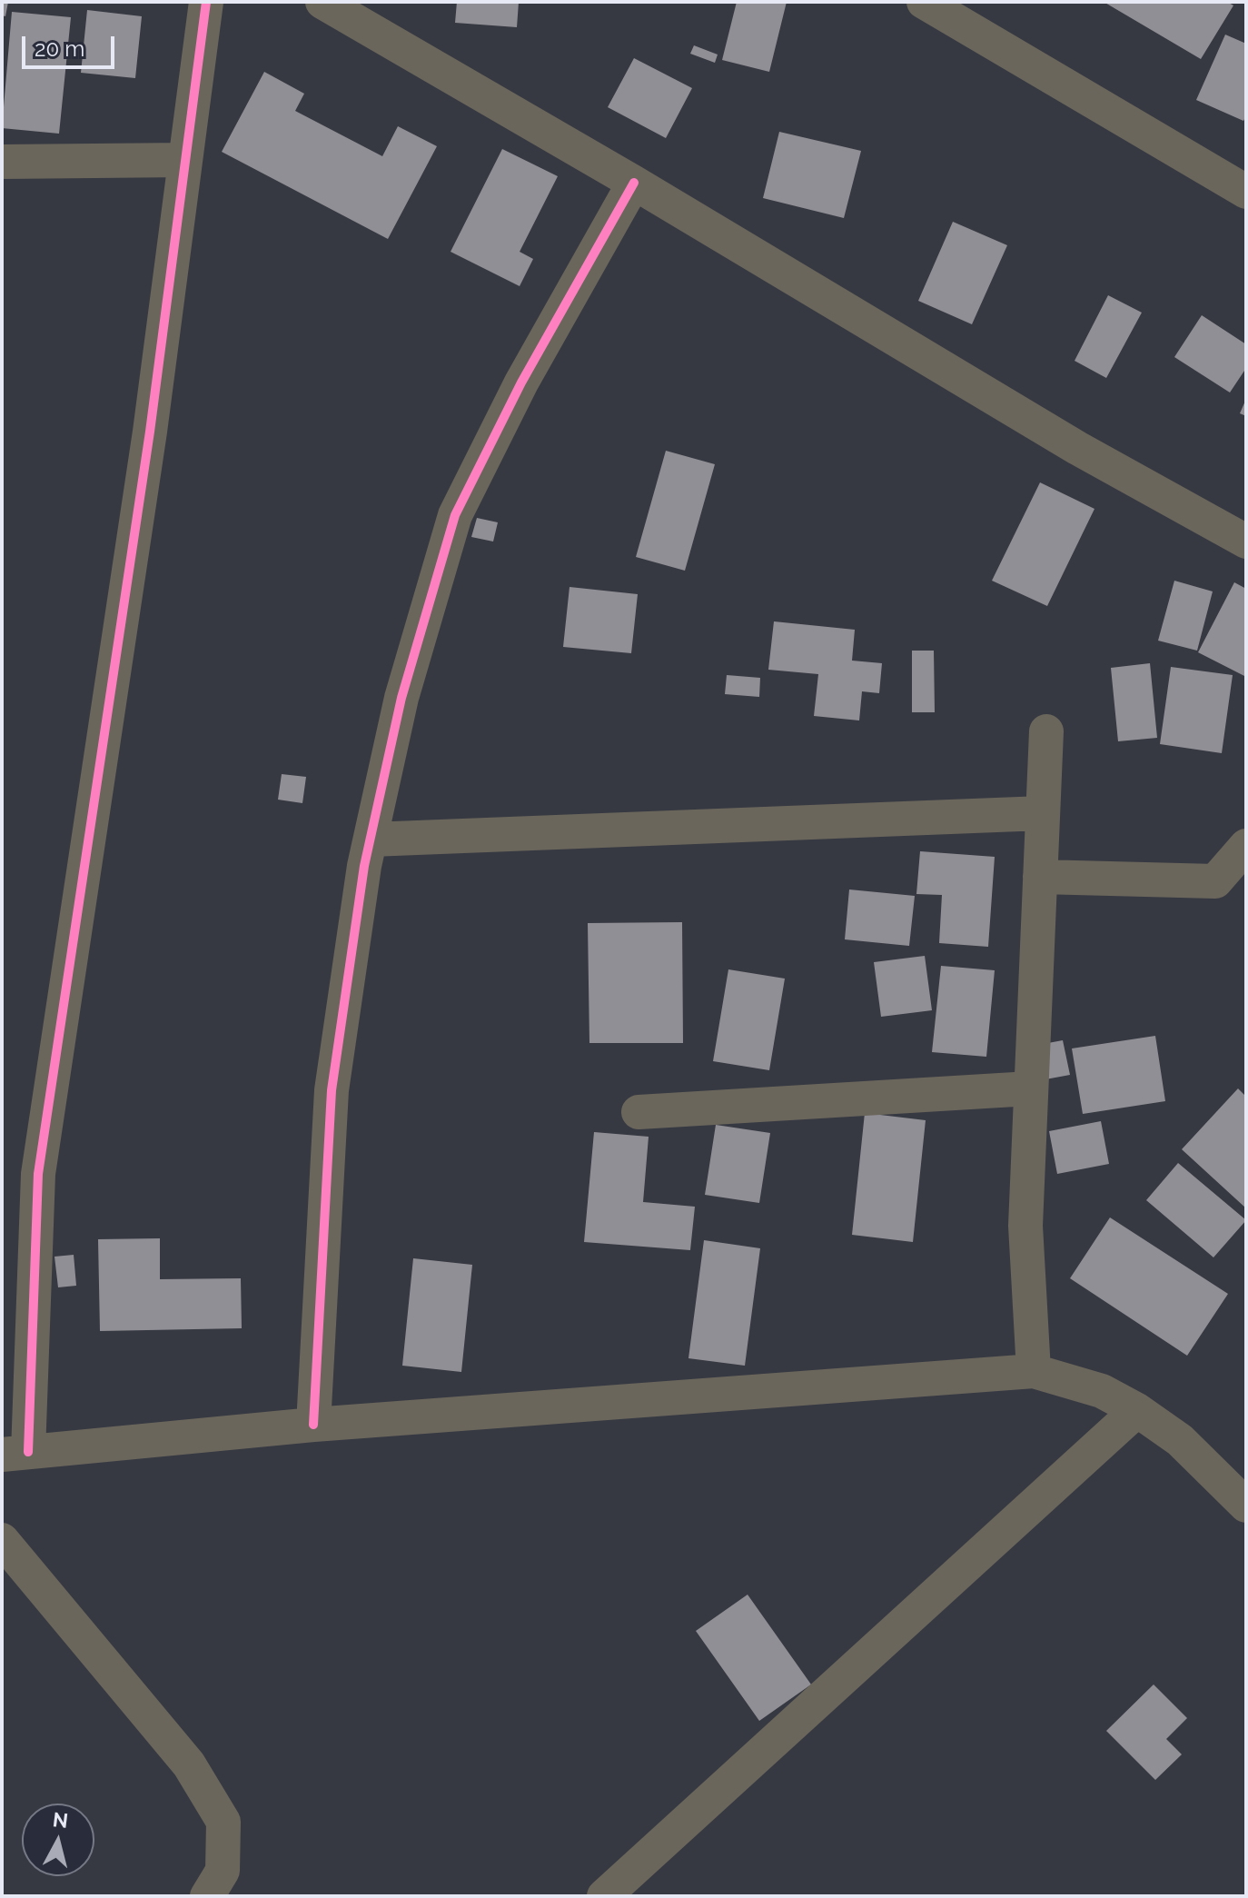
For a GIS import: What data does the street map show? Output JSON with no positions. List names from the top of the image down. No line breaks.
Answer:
{"scale_bar":"20 m","north":"top"}
